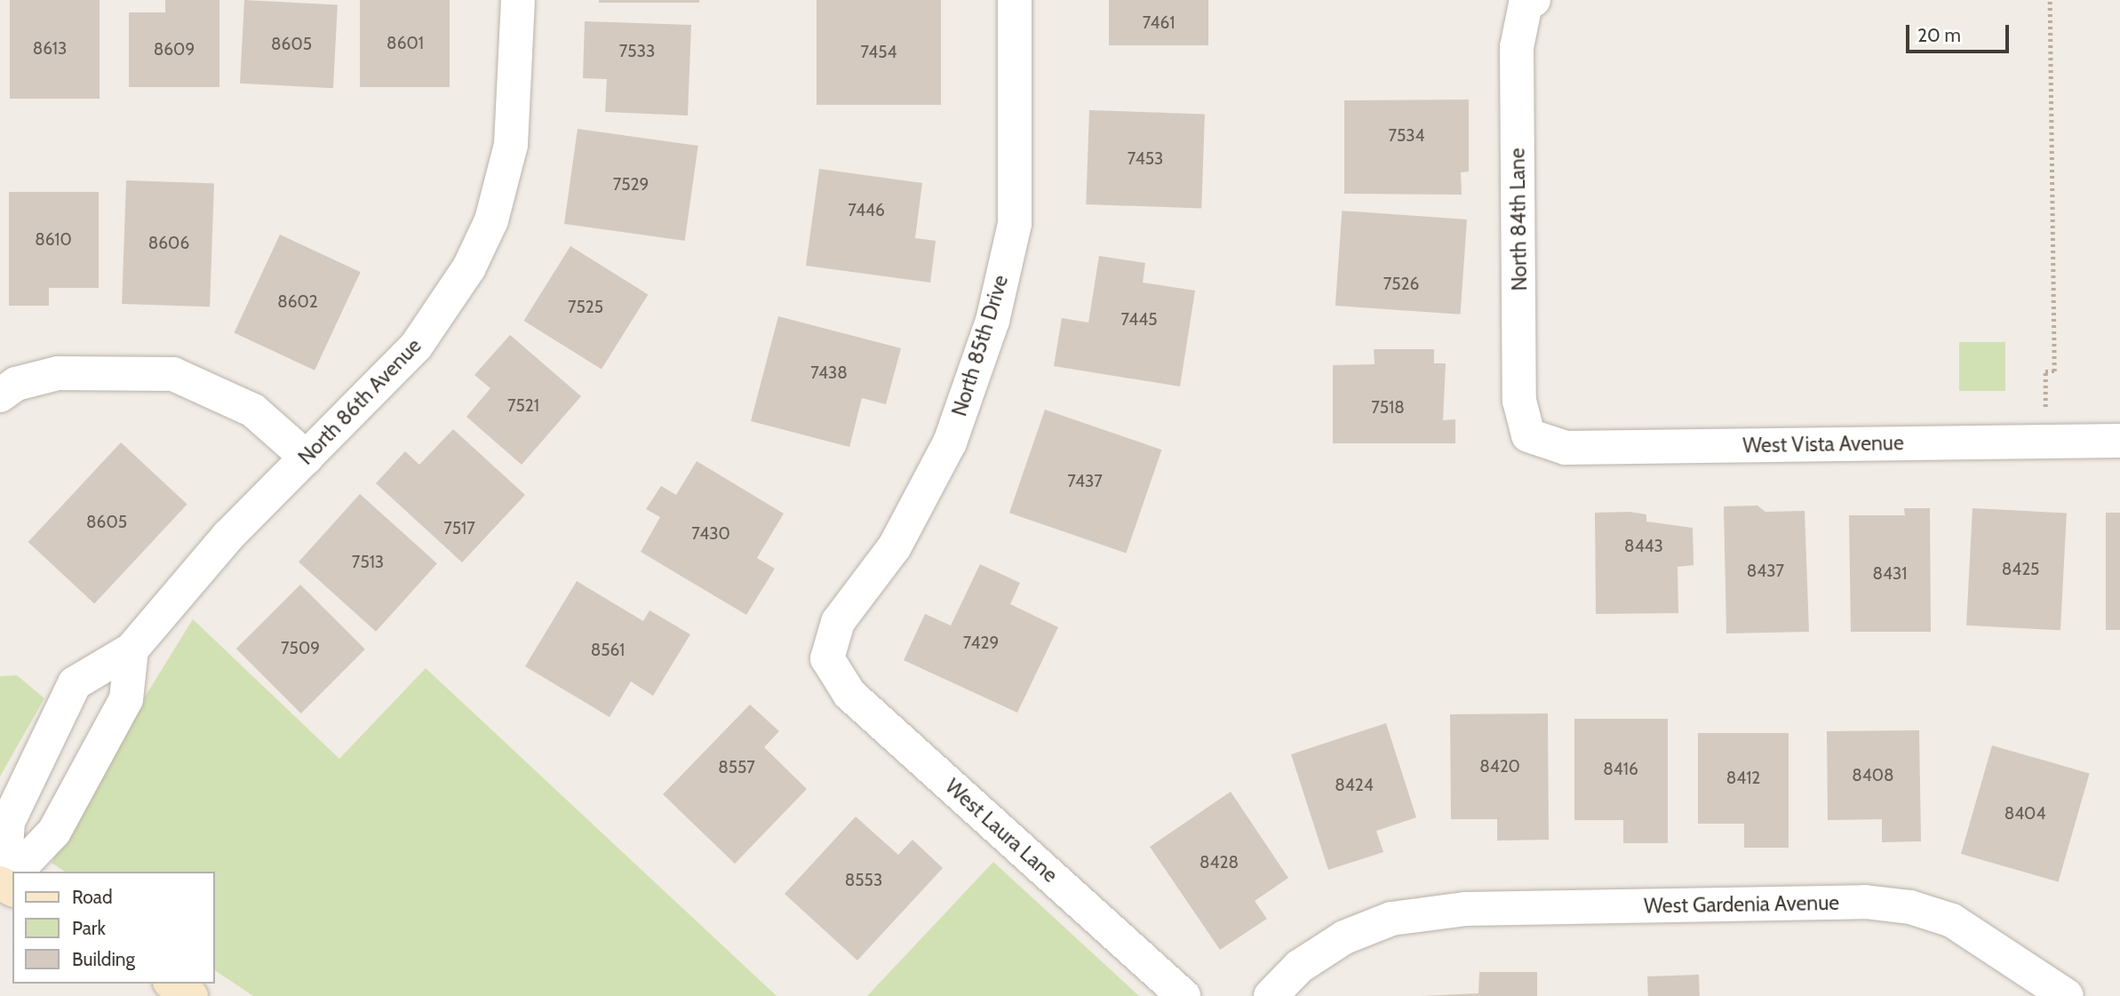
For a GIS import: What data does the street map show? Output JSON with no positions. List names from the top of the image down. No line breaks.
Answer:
{"streets":{"street":["North 84th Lane","North 85th Drive","North 86th Avenue","West Vista Avenue","West Laura Lane","West Gardenia Avenue"]},"crossings":[["North 84th Lane","West Vista Avenue"],["North 85th Drive","West Laura Lane"]],"house_numbers":["7461","8601","8605","8613","8609","7533","7454","7534","7453","7529","7446","8610","8606","7526","8602","7525","7445","7438","7521","7518","7437","8605","7517","7430","8443","7513","8425","8437","8431","7429","7509","8561","8420","8557","8416","8408","8412","8424","8404","8428","8553"],"legend":["Road","Park","Building"],"scale_bar":"20 m"}
